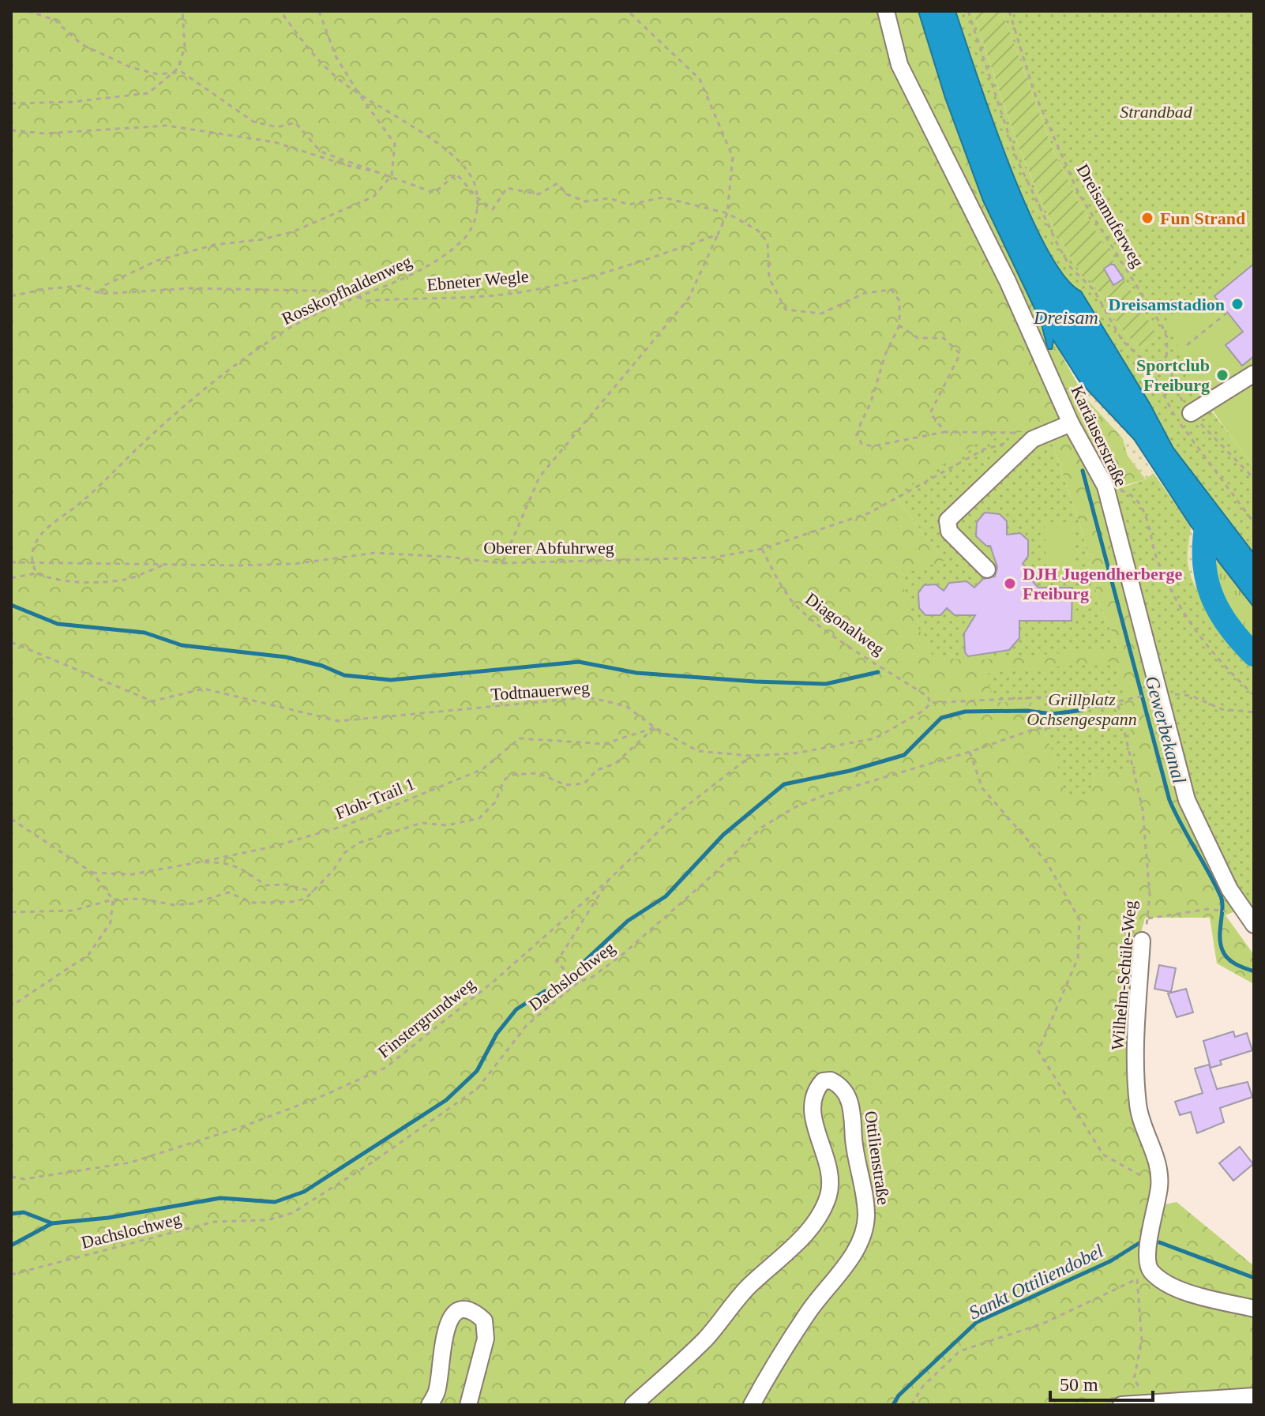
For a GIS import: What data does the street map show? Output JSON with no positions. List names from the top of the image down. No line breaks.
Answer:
{"streets":{"street":["Kartäuserstraße","Wilhelm-Schüle-Weg","Ottilienstraße"],"path":["Dreisamuferweg","Ebneter Wegle","Rosskopfhaldenweg","Oberer Abfuhrweg","Diagonalweg","Todtnauerweg","Floh-Trail 1","Dachslochweg","Finstergrundweg"]},"crossings":[["Ebneter Wegle","Rosskopfhaldenweg"],["Rosskopfhaldenweg","Oberer Abfuhrweg"],["Oberer Abfuhrweg","Diagonalweg"],["Diagonalweg","Todtnauerweg"],["Todtnauerweg","Floh-Trail 1"],["Todtnauerweg","Finstergrundweg"],["Wilhelm-Schüle-Weg","Dachslochweg"]],"water":["Dreisam","Gewerbekanal","Sankt Ottiliendobel"],"parks":["Strandbad","Grillplatz Ochsengespann"],"places":["Fun Strand","Dreisamstadion","Sportclub Freiburg","DJH Jugendherberge Freiburg"],"scale_bar":"50 m"}
